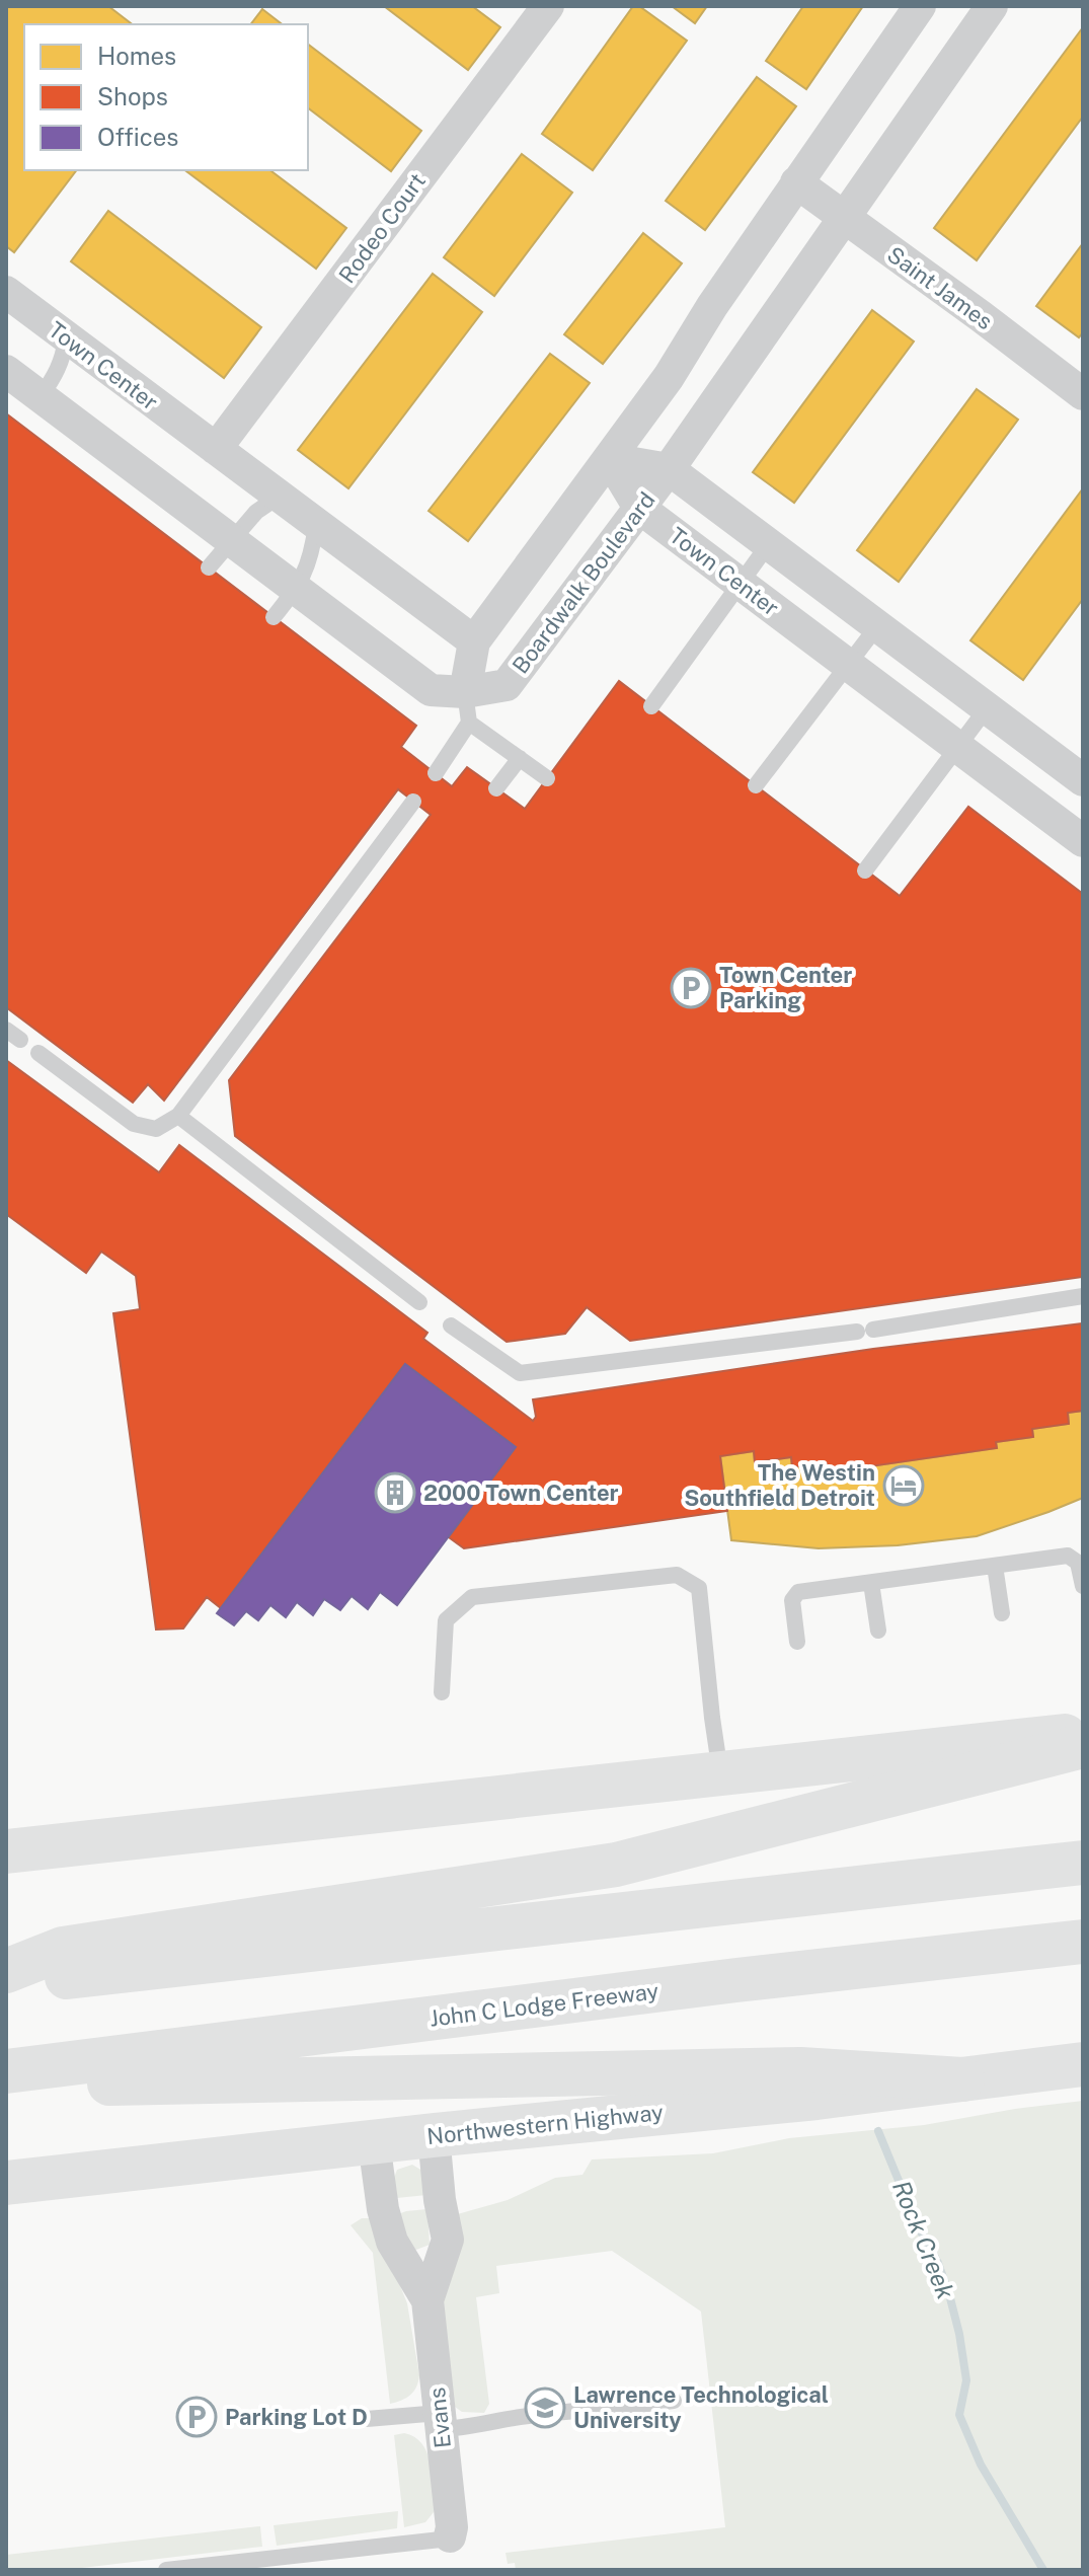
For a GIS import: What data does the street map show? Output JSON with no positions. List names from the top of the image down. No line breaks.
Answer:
{"streets":{"main road":["John C Lodge Freeway","Northwestern Highway"],"street":["Rodeo Court","Saint James","Town Center","Boardwalk Boulevard","Evans"]},"crossings":[["Rodeo Court","Town Center"],["Saint James","Boardwalk Boulevard"],["Town Center","Boardwalk Boulevard"],["Northwestern Highway","Evans"]],"water":["Rock Creek"],"places":{"parking":["Town Center Parking","Parking Lot D"],"hotel":["The Westin Southfield Detroit"],"building":["2000 Town Center"],"school or university":["Lawrence Technological University"]},"legend":["Homes","Shops","Offices"]}
